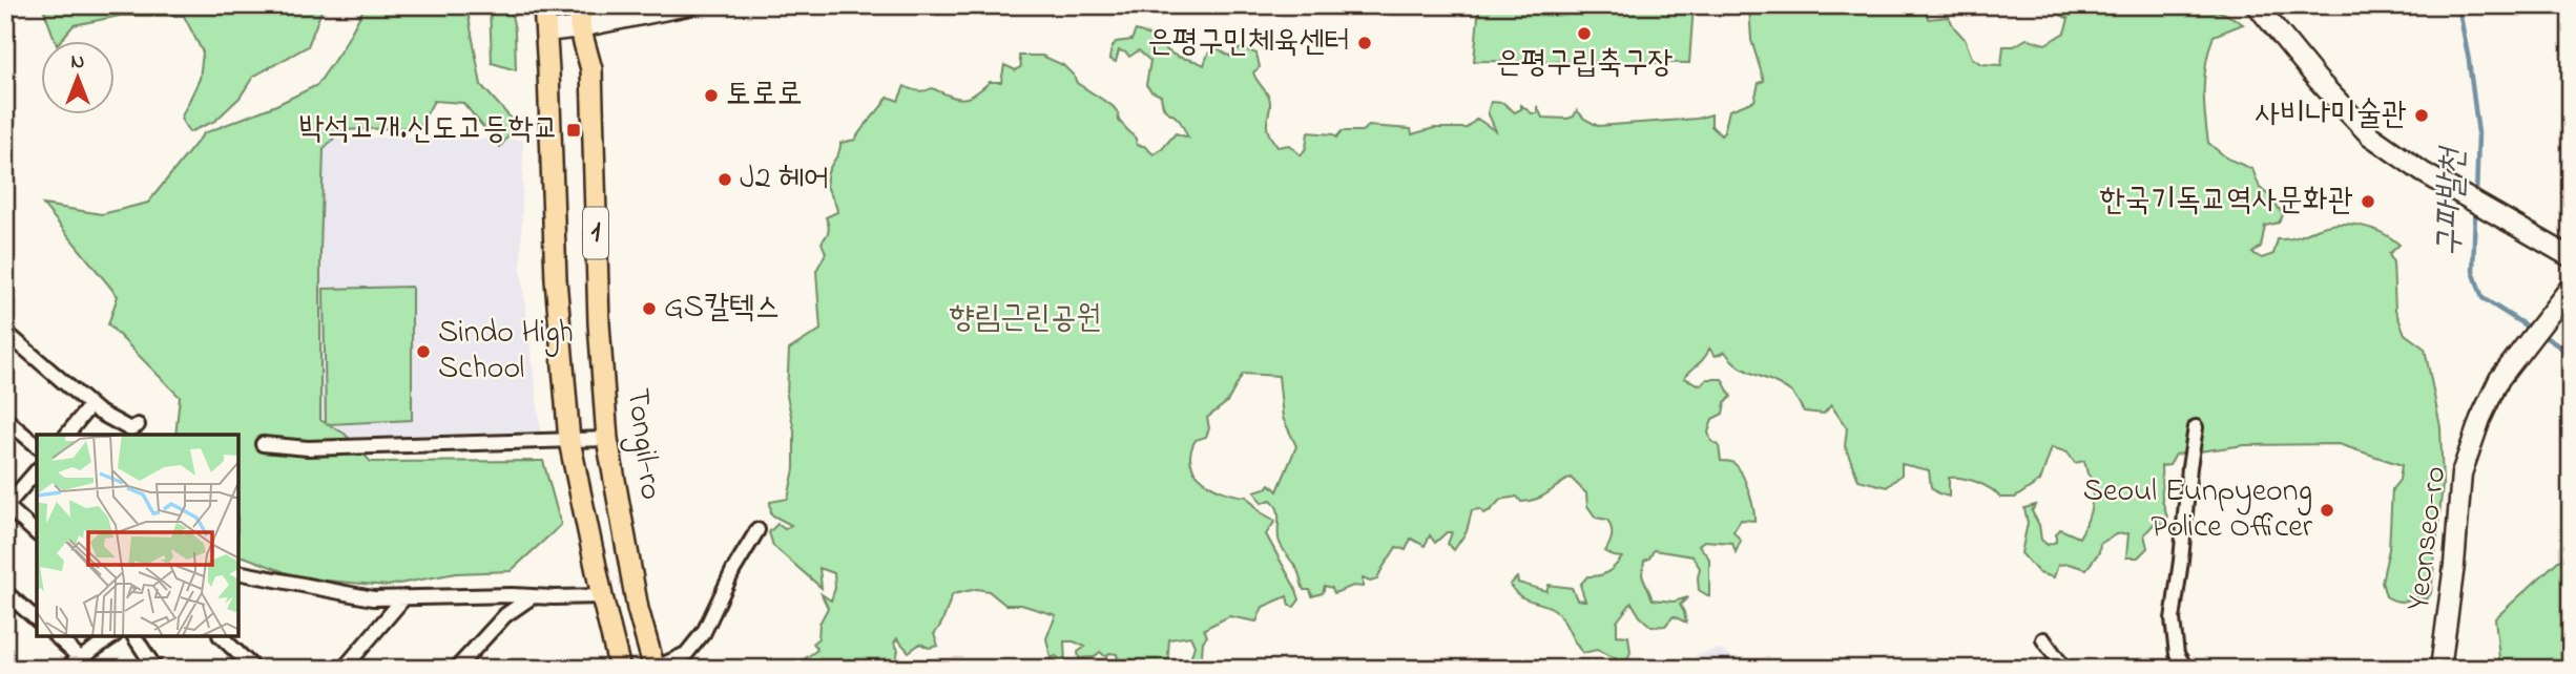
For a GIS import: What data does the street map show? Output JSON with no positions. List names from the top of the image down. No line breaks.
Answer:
{"streets":{"main road":["1","Tongil-ro","Yeonseo-ro"]},"water":["구파발천"],"parks":["향림근린공원"],"places":{"other":["은평구립축구장","은평구민체육센터","토로로","사비나미술관","J2 헤어","한국기독교역사문화관","GS칼텍스","Sindo High School","Seoul Eunpyeong Police Officer"],"transit":["박석고개.신도고등학교"]},"north":"top"}
